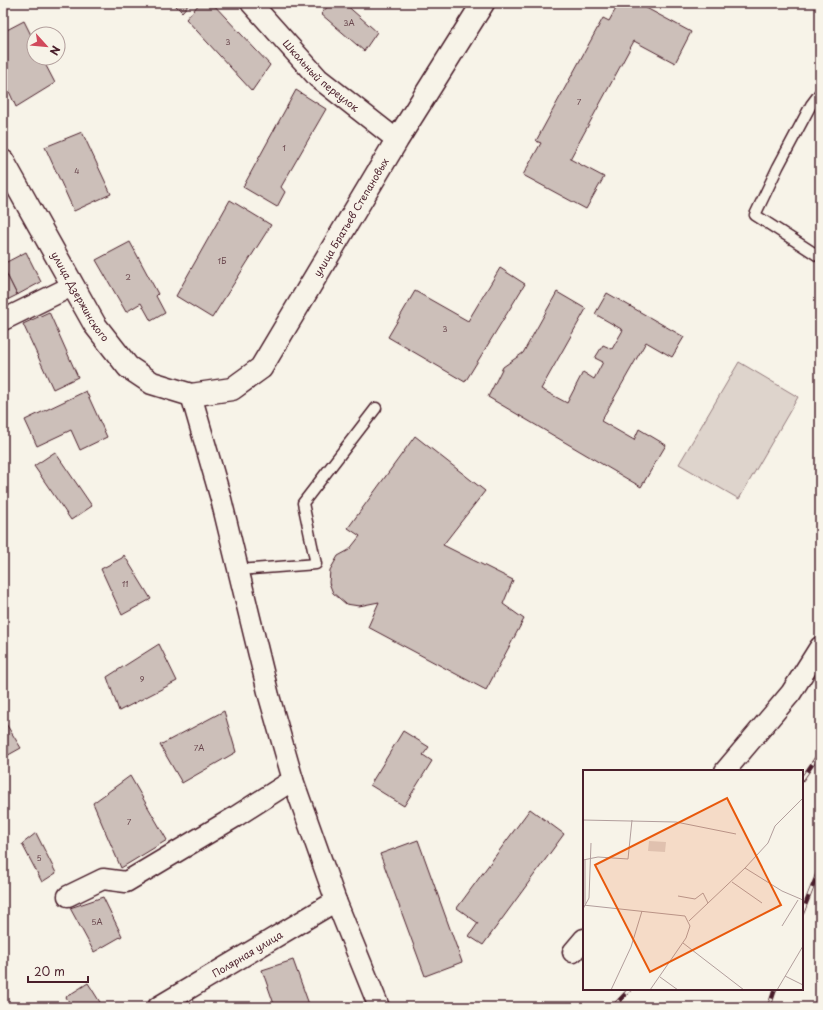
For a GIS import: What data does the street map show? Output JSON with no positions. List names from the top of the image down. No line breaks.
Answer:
{"streets":{"main road":["улица Братьев Степановых","улица Дзержинского"],"street":["Школьный переулок","Полярная улица"]},"crossings":[["Школьный переулок","улица Братьев Степановых"],["улица Братьев Степановых","улица Дзержинского"]],"house_numbers":["3А","3","7","1","4","1Б","2","3","11","9","7А","7","5","5А"],"scale_bar":"20 m","north":"bottom right"}
